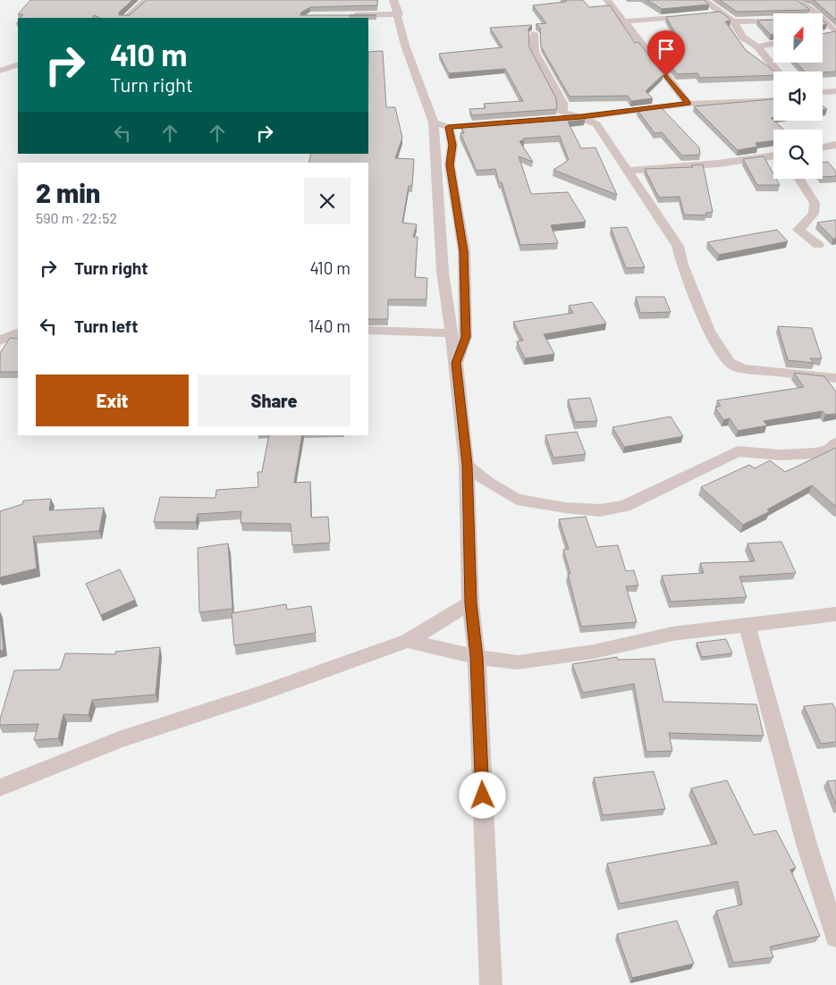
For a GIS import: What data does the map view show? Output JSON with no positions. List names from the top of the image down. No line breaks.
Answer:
{"north":"top","page":{"turn":["410 m","Turn right"],"heading":["2 min","590 m · 22:52"],"list":[{"name":"Turn right","value":"410 m"},{"name":"Turn left","value":"140 m"}],"buttons":["Exit","Share"]}}
